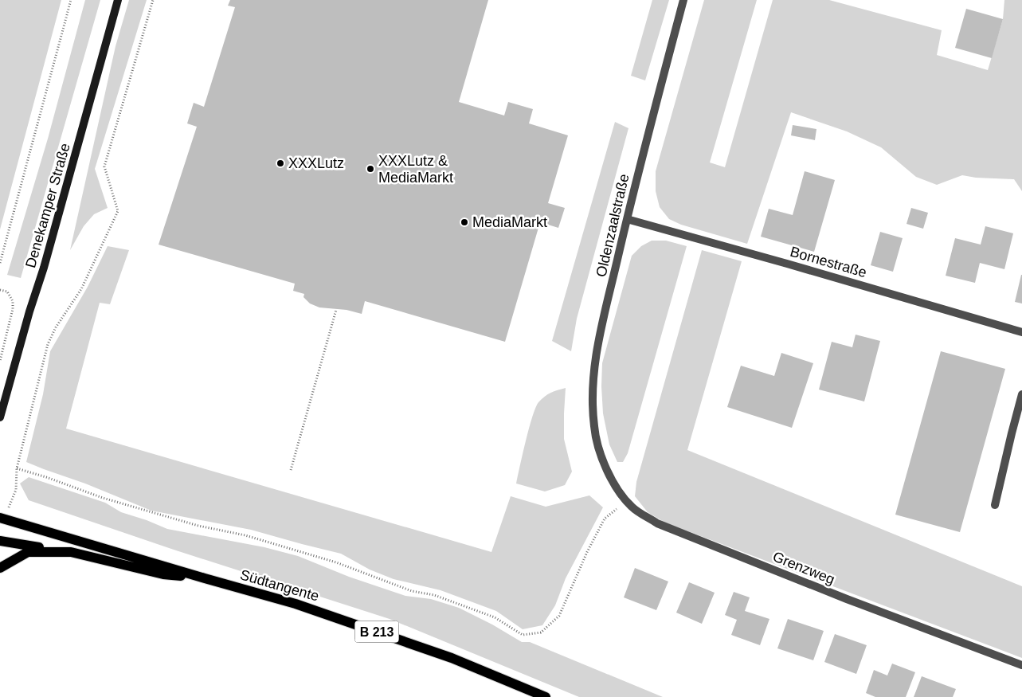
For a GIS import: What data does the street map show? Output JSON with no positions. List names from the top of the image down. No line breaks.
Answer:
{"streets":{"main road":["Denekamper Straße","Südtangente","B 213"],"street":["Oldenzaalstraße","Bornestraße","Grenzweg"]},"crossings":[["Oldenzaalstraße","Bornestraße"],["Oldenzaalstraße","Grenzweg"],["Südtangente","B 213"]],"places":["XXXLutz","XXXLutz & MediaMarkt","MediaMarkt"]}
